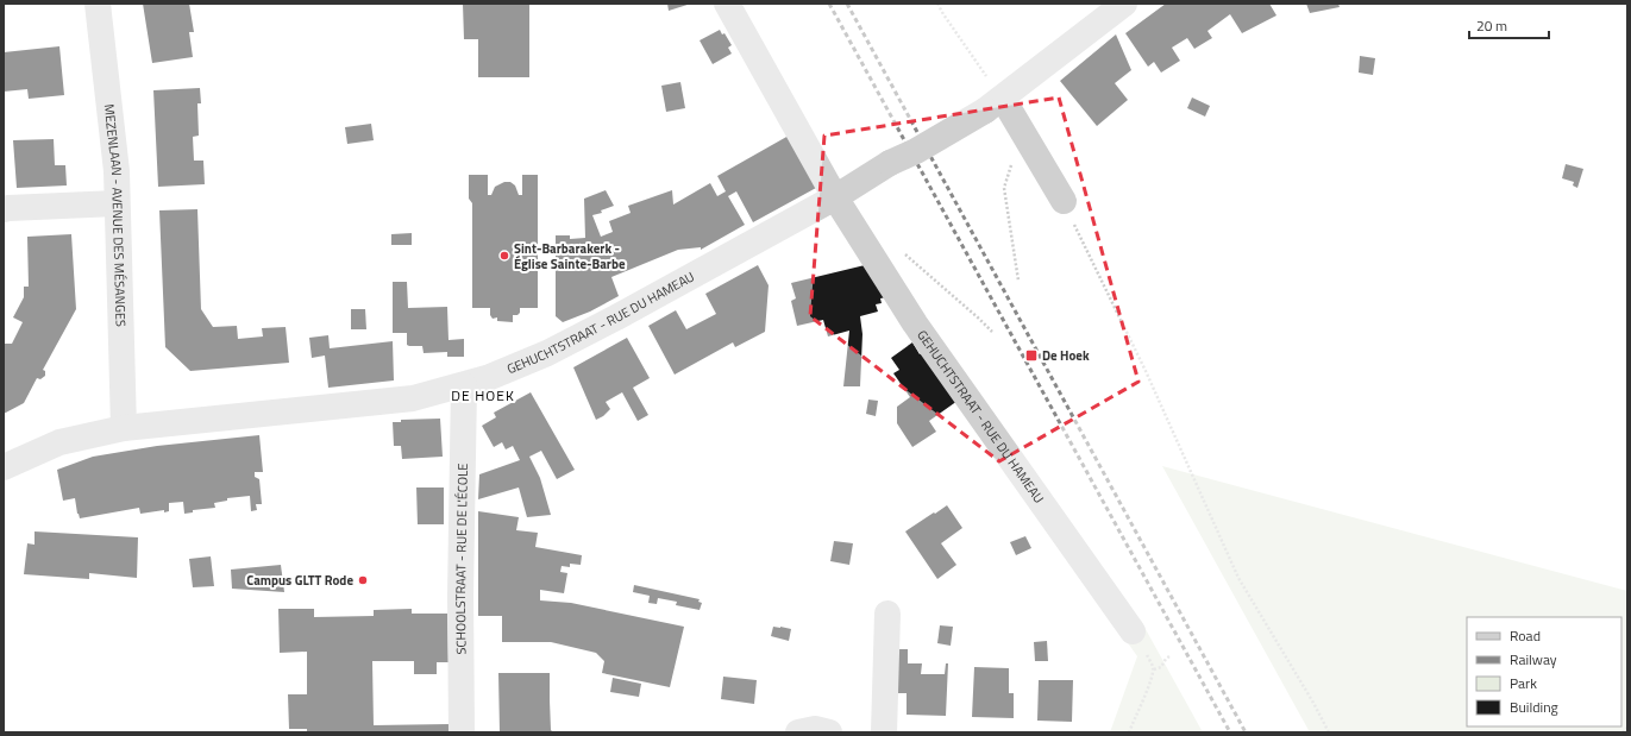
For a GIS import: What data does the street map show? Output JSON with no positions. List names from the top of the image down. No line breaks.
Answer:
{"streets":{"street":["MEZENLAAN - AVENUE DES MÉSANGES","GEHUCHTSTRAAT - RUE DU HAMEAU","SCHOOLSTRAAT - RUE DE L'ÉCOLE"]},"crossings":[["MEZENLAAN - AVENUE DES MÉSANGES","GEHUCHTSTRAAT - RUE DU HAMEAU"],["GEHUCHTSTRAAT - RUE DU HAMEAU","SCHOOLSTRAAT - RUE DE L'ÉCOLE"]],"districts":["DE HOEK"],"places":{"other":["Sint-Barbarakerk - Église Sainte-Barbe","Campus GLTT Rode"],"transit":["De Hoek"]},"legend":["Road","Railway","Park","Building"],"scale_bar":"20 m"}
